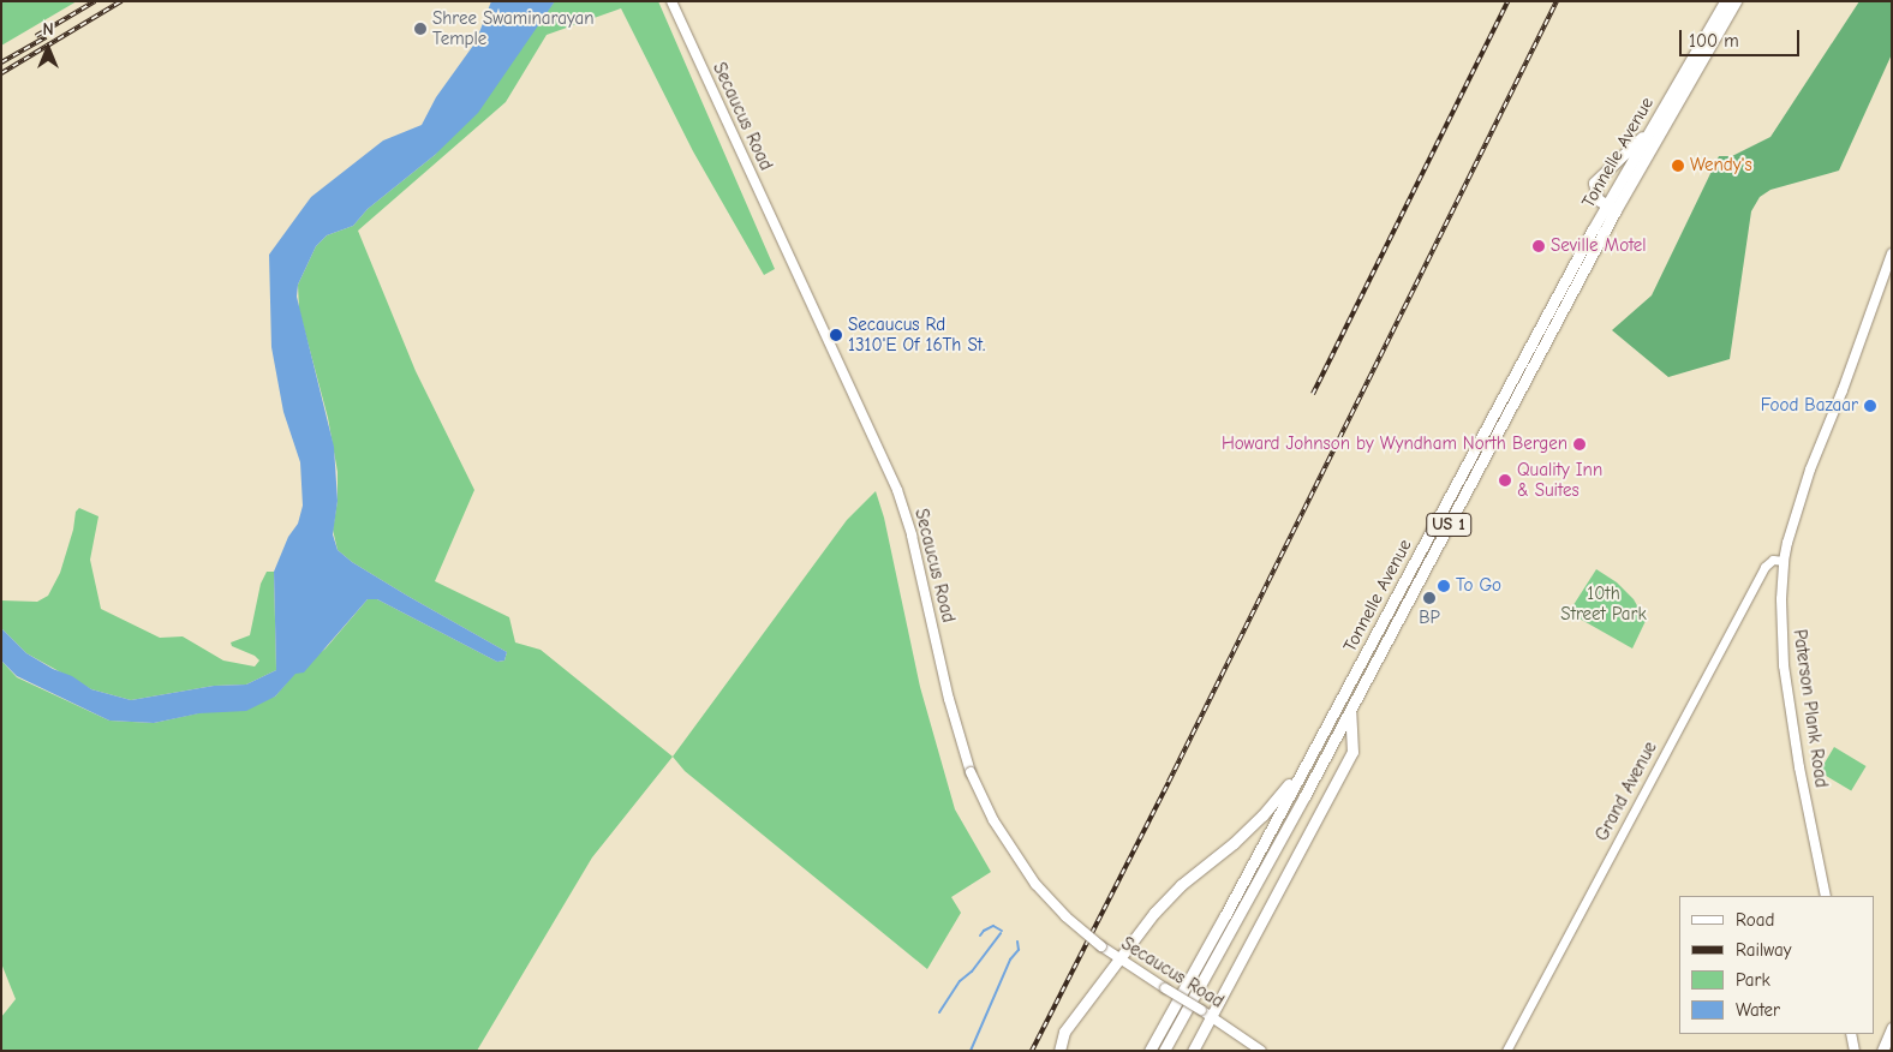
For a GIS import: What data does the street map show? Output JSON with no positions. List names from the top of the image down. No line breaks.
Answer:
{"streets":{"main road":["Secaucus Road","Tonnelle Avenue","US 1","Paterson Plank Road"],"street":["Grand Avenue"]},"crossings":[["Paterson Plank Road","Grand Avenue"]],"parks":["10th Street Park"],"places":["Shree Swaminarayan Temple","Wendy's","Seville Motel","Secaucus Rd 1310'E Of 16Th St.","Food Bazaar","Howard Johnson by Wyndham North Bergen","Quality Inn & Suites","To Go","BP"],"legend":["Road","Railway","Park","Water"],"scale_bar":"100 m","north":"top"}
